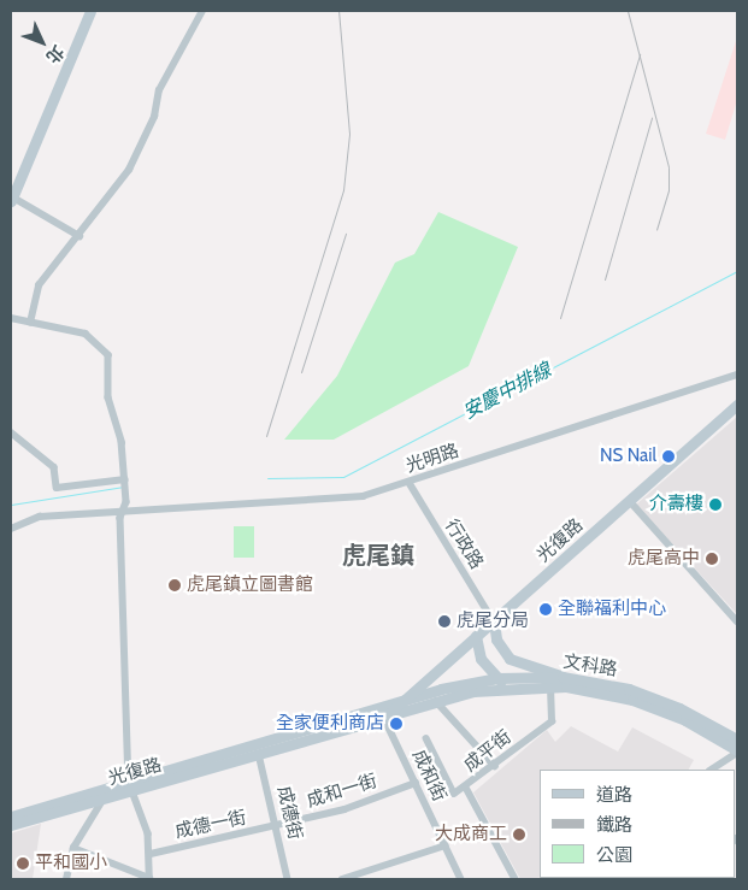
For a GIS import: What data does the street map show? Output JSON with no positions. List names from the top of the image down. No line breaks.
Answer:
{"streets":{"main road":["光復路","文科路"],"street":["光明路","行政路","成平街","成和街","成和一街","成德街","成德一街"]},"crossings":[["光明路","行政路"],["光復路","行政路"],["光復路","文科路"],["光復路","成和街"],["光復路","成德街"],["文科路","成平街"],["文科路","成和街"],["成和街","成和一街"],["成和一街","成德街"],["成和一街","成德一街"],["成德街","成德一街"]],"districts":["虎尾鎮"],"water":["安慶中排線"],"places":["NS Nail","介壽樓","虎尾高中","虎尾鎮立圖書館","全聯福利中心","虎尾分局","全家便利商店","大成商工","平和國小"],"legend":["道路","鐵路","公園"],"north":"bottom right"}
